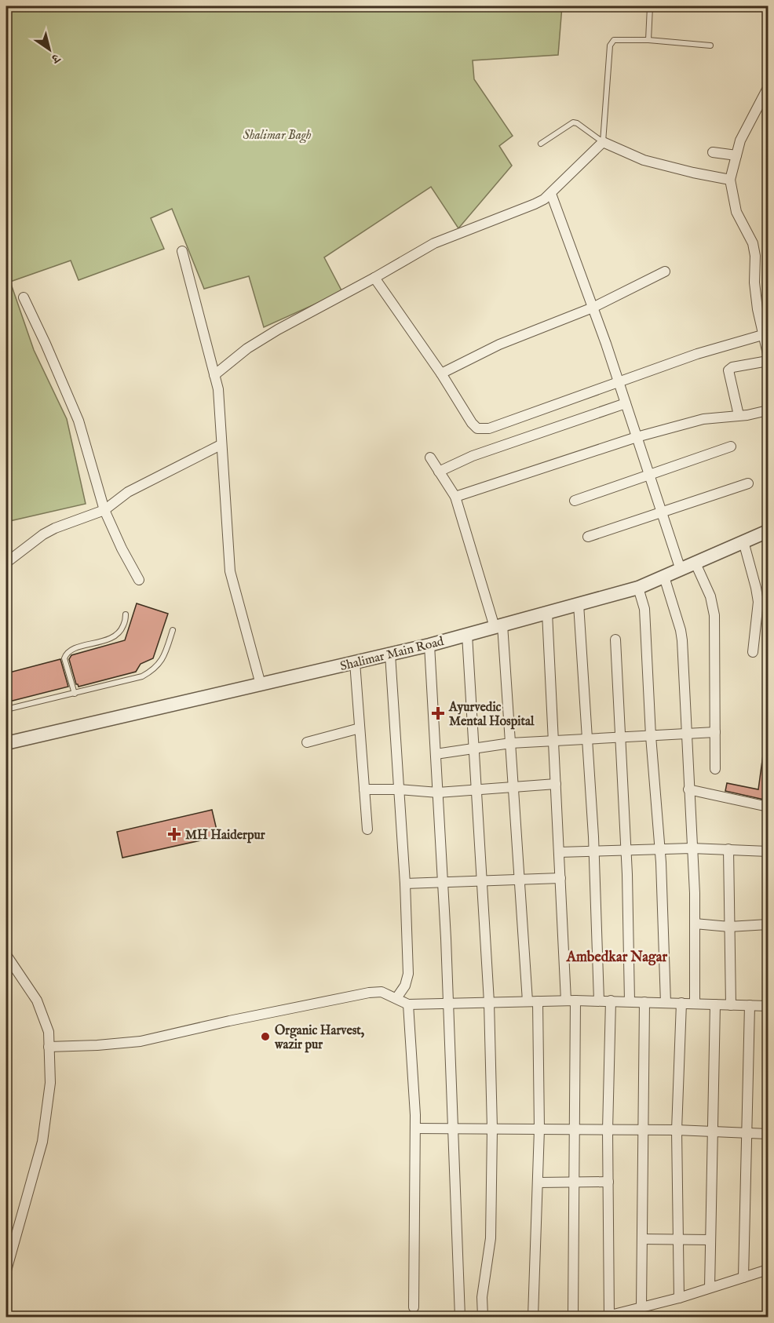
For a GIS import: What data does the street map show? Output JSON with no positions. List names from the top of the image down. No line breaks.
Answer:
{"streets":{"street":["Shalimar Main Road"]},"districts":["Ambedkar Nagar"],"parks":["Shalimar Bagh"],"places":{"health":["Ayurvedic Mental Hospital","MH Haiderpur"],"other":["Organic Harvest, wazir pur"]},"north":"bottom right"}
